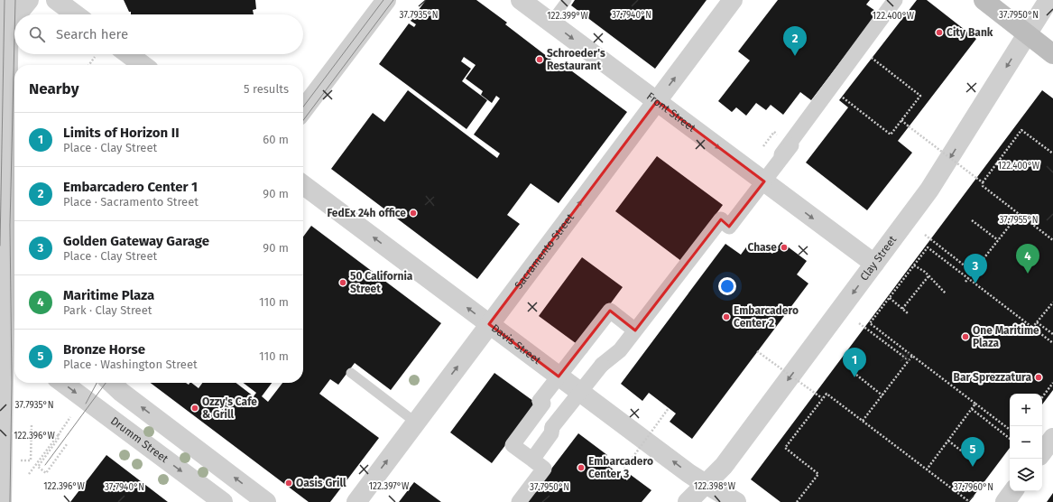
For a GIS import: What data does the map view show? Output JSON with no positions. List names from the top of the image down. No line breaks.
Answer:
{"streets":{"street":["Front Street","Sacramento Street","Clay Street","Davis Street","Drumm Street"]},"crossings":[["Front Street","Sacramento Street"],["Front Street","Clay Street"],["Sacramento Street","Davis Street"],["Clay Street","Davis Street"]],"one_way":["Front Street","Davis Street"],"places":["City Bank","Schroeder's Restaurant","FedEx 24h office","Chase","50 California Street","Embarcadero Center 2","One Maritime Plaza","Bar Sprezzatura","Ozzy's Cafe & Grill","Embarcadero Center 3","Oasis Grill"],"page":{"search":"Search here","pins":["2","4","3","1","5"],"heading":["Nearby","5 results"],"list":[{"mark":"1","name":"Limits of Horizon II","note":"Place · Clay Street","value":"60 m"},{"mark":"2","name":"Embarcadero Center 1","note":"Place · Sacramento Street","value":"90 m"},{"mark":"3","name":"Golden Gateway Garage","note":"Place · Clay Street","value":"90 m"},{"mark":"4","name":"Maritime Plaza","note":"Park · Clay Street","value":"110 m"},{"mark":"5","name":"Bronze Horse","note":"Place · Washington Street","value":"110 m"}],"map_buttons":["+","−"]},"coordinates":["37.7950°N","37.7935°N","37.7940°N","122.399°W","122.400°W","37.7955°N","122.396°W","122.397°W","122.398°W","37.7960°N"]}
